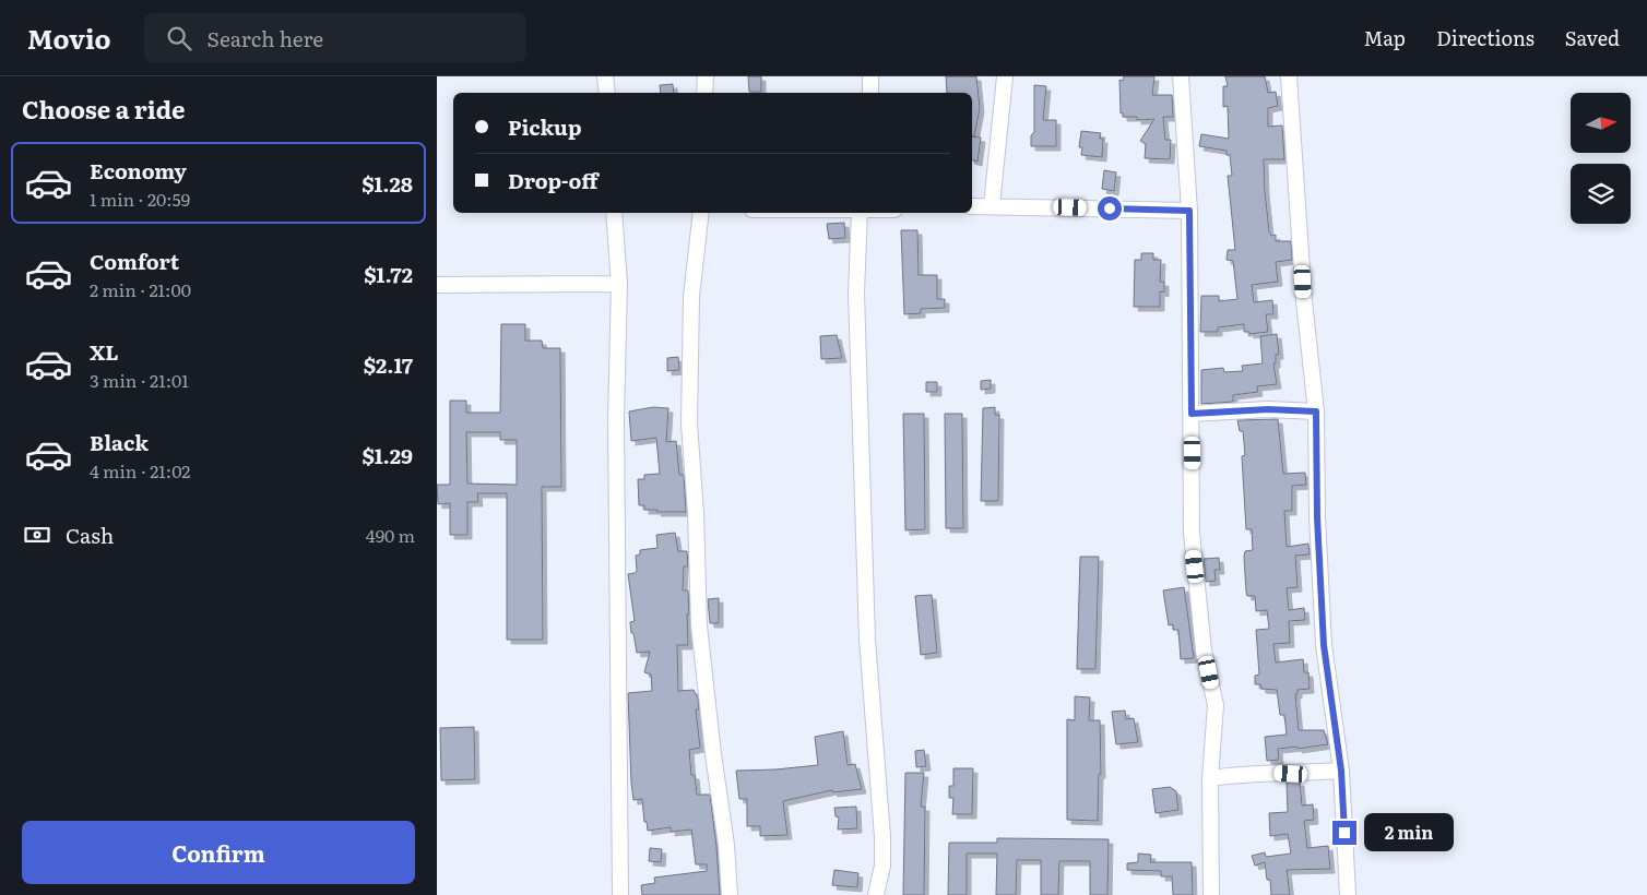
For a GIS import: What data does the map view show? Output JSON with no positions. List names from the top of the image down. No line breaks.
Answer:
{"north":"right","page":{"header":"Movio","search":"Search here","nav":["Map","Directions","Saved"],"heading":"Choose a ride","banner":["Pickup","Drop-off"],"list":[{"name":"Economy","note":"1 min · 20:59","value":"$1.28"},{"name":"Comfort","note":"2 min · 21:00","value":"$1.72"},{"name":"XL","note":"3 min · 21:01","value":"$2.17"},{"name":"Black","note":"4 min · 21:02","value":"$1.29"}],"pay":["Cash","490 m"],"buttons":"Confirm","bubble":"2 min"}}
